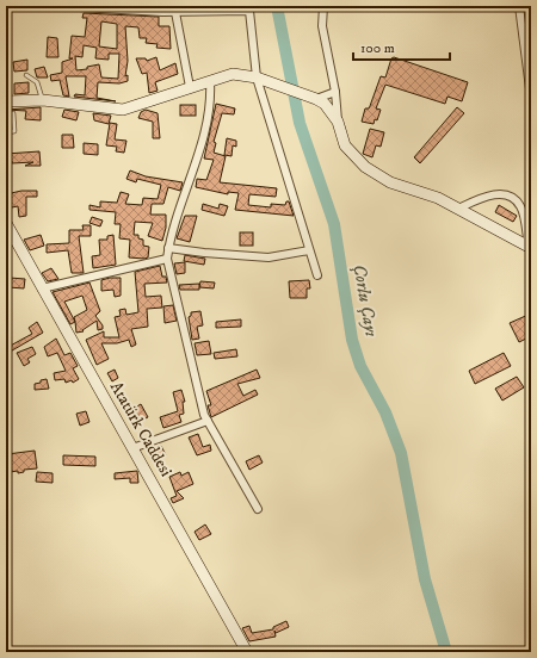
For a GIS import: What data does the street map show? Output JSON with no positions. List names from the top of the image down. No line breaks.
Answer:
{"streets":{"street":["Atatürk Caddesi"]},"water":["Çorlu Çayı"],"scale_bar":"100 m"}
